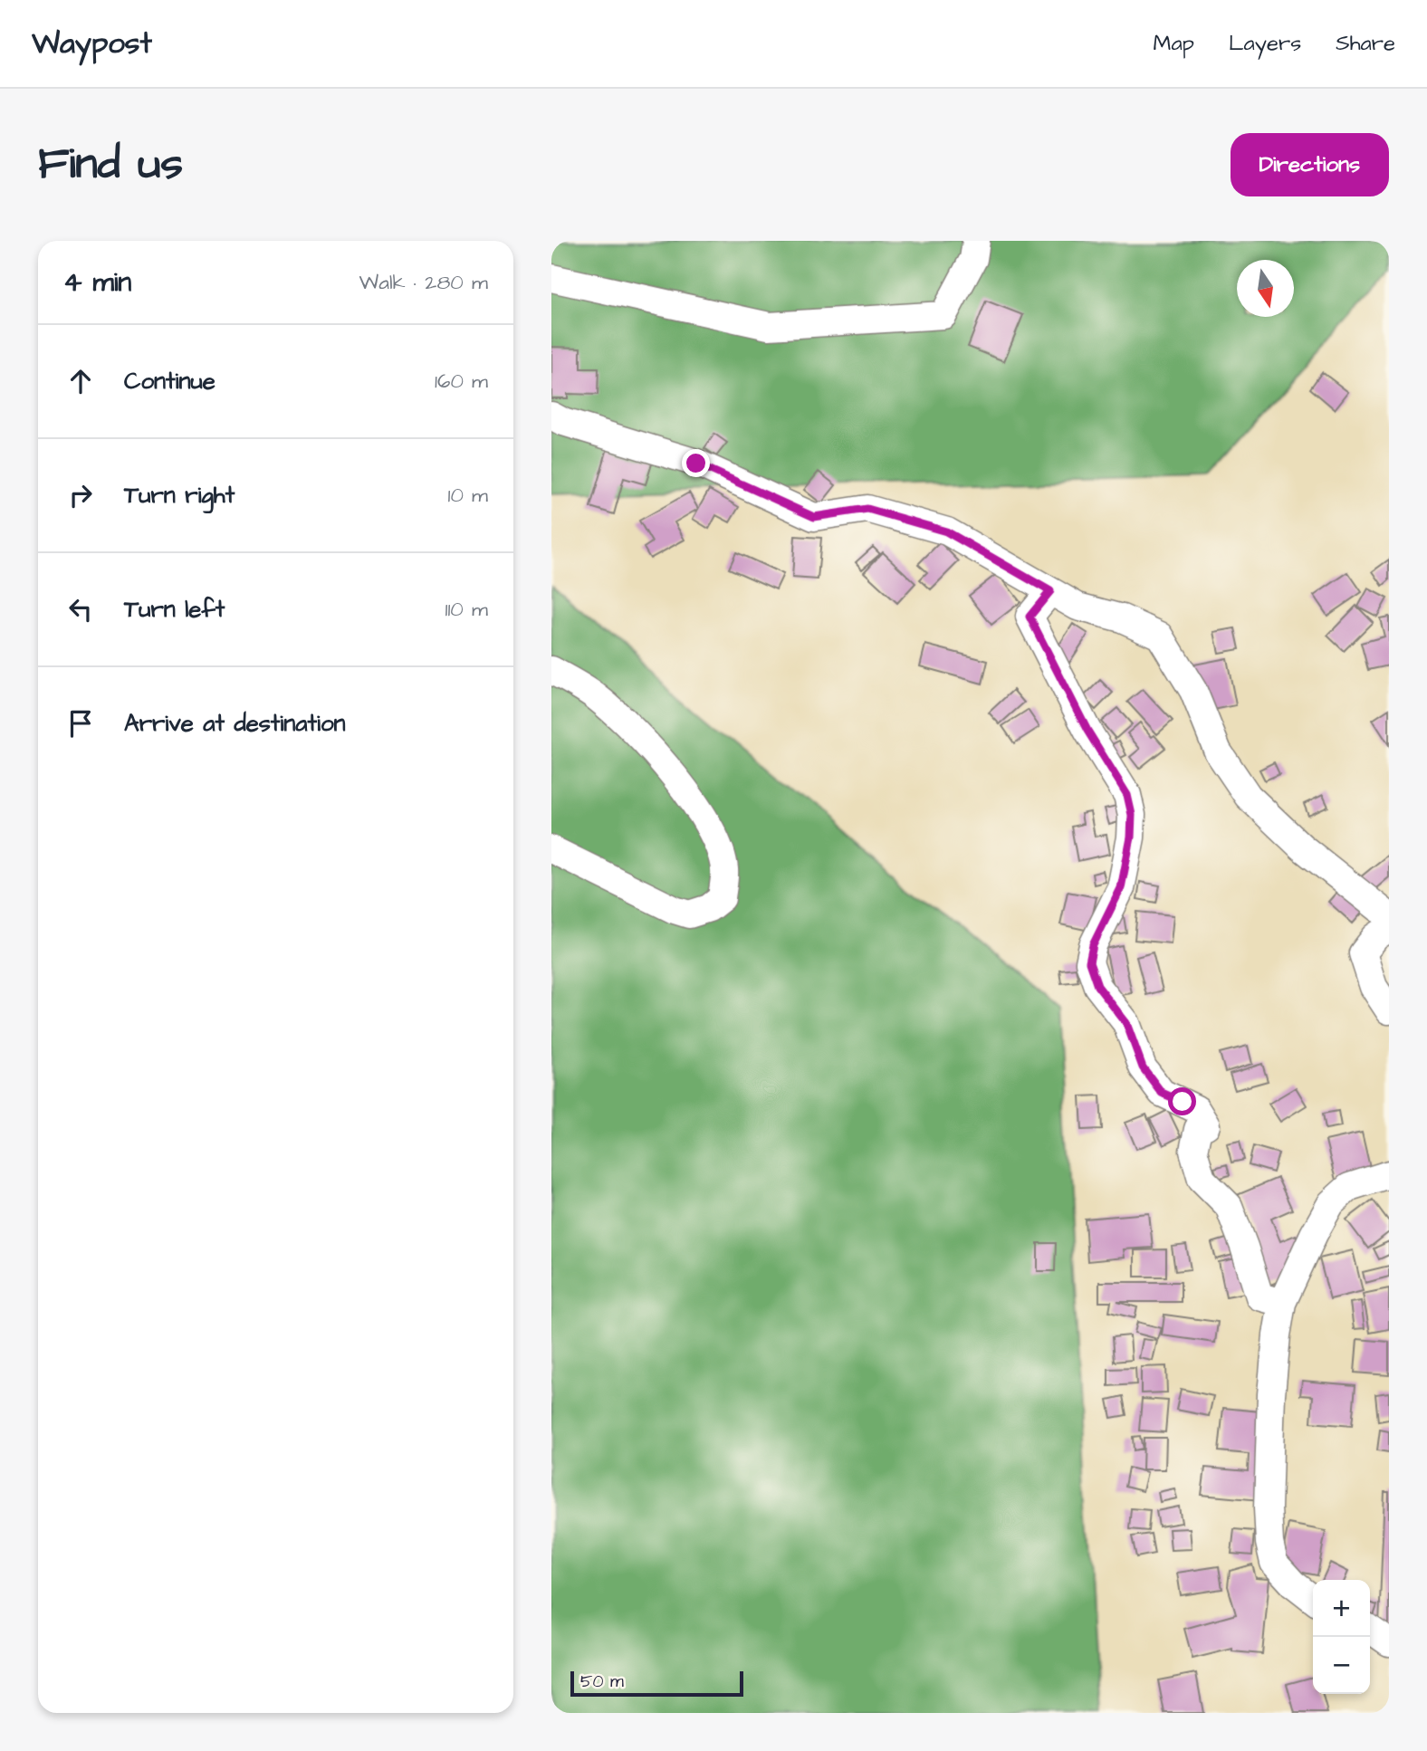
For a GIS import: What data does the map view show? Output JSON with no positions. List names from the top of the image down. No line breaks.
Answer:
{"scale_bar":"50 m","north":"bottom","page":{"header":"Waypost","nav":["Map","Layers","Share"],"buttons":"Directions","title":"Find us","heading":["4 min","Walk · 280 m"],"list":[["Continue","160 m"],["Turn right","10 m"],["Turn left","110 m"],"Arrive at destination"],"map_buttons":["+","−"],"scale":"50 m"}}
